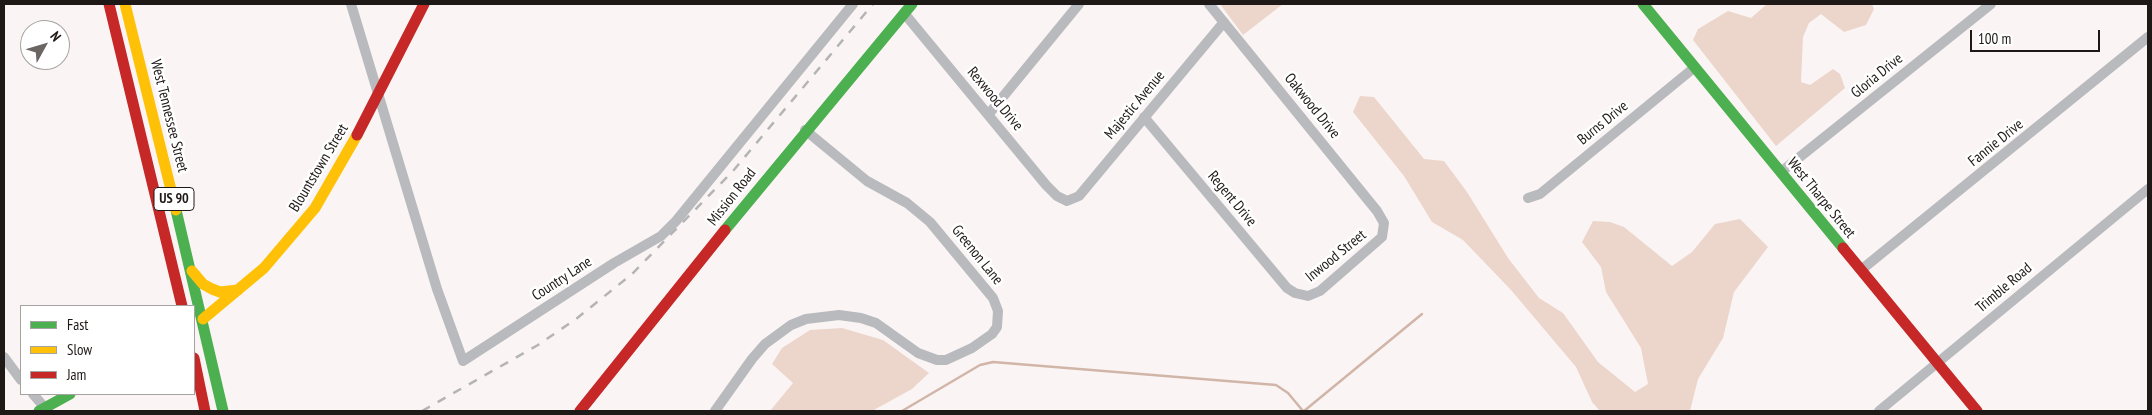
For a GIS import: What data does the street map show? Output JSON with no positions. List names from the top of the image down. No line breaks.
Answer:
{"streets":{"main road":["West Tennessee Street","Blountstown Street","Mission Road","West Tharpe Street","US 90"],"street":["Gloria Drive","Rexwood Drive","Majestic Avenue","Oakwood Drive","Burns Drive","Fannie Drive","Regent Drive","Greenon Lane","Inwood Street","Country Lane","Trimble Road"]},"crossings":[["Gloria Drive","West Tharpe Street"],["Rexwood Drive","Majestic Avenue"],["Rexwood Drive","Mission Road"],["Majestic Avenue","Oakwood Drive"],["Majestic Avenue","Regent Drive"],["Oakwood Drive","Inwood Street"],["West Tennessee Street","Blountstown Street"],["Burns Drive","West Tharpe Street"],["Fannie Drive","West Tharpe Street"],["Blountstown Street","Country Lane"],["Mission Road","Greenon Lane"],["West Tharpe Street","Trimble Road"],["Regent Drive","Inwood Street"]],"legend":["Fast","Slow","Jam"],"scale_bar":"100 m","north":"top right"}
